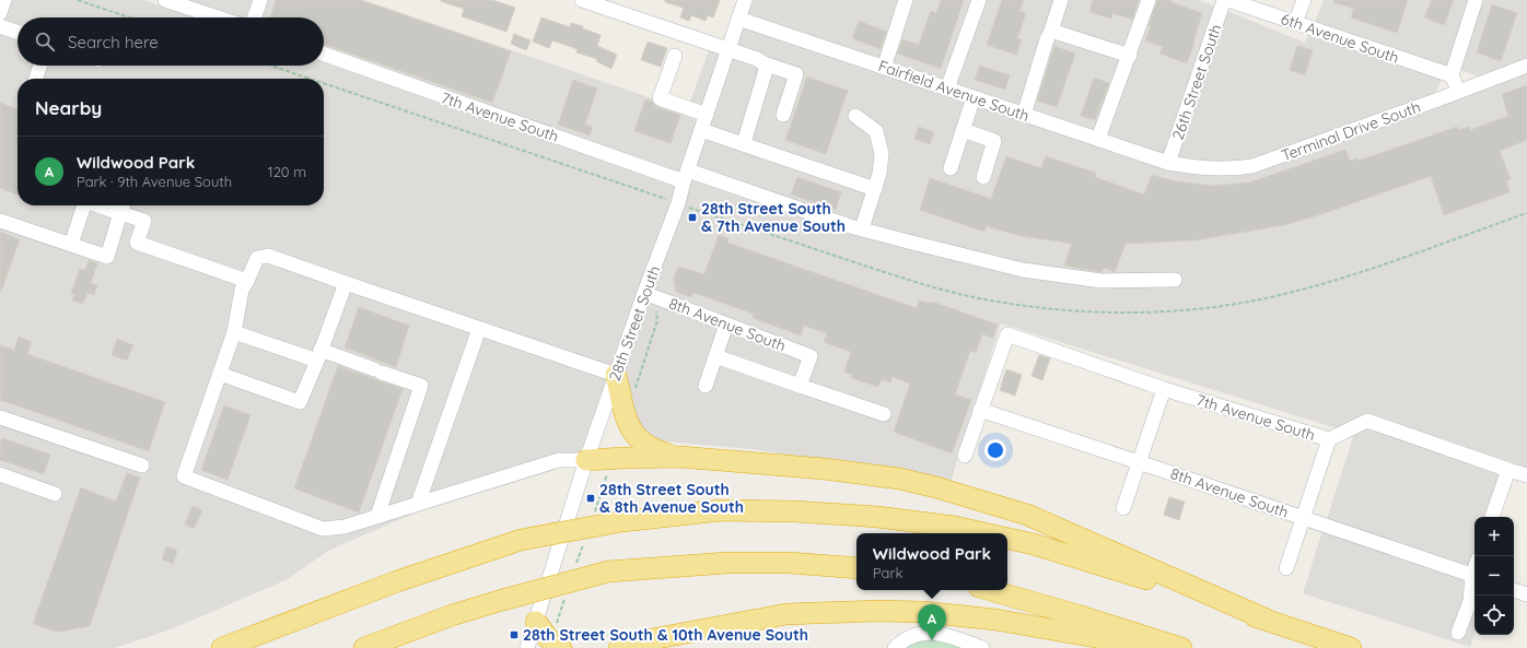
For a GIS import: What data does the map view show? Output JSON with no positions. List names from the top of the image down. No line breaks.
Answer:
{"streets":{"street":["6th Avenue South","26th Street South","Fairfield Avenue South","7th Avenue South","Terminal Drive South","28th Street South","8th Avenue South"]},"crossings":[["26th Street South","Fairfield Avenue South"],["26th Street South","Terminal Drive South"],["Fairfield Avenue South","Terminal Drive South"],["Fairfield Avenue South","28th Street South"],["7th Avenue South","28th Street South"],["7th Avenue South","8th Avenue South"],["28th Street South","8th Avenue South"]],"places":{"transit":["28th Street South & 7th Avenue South","28th Street South & 8th Avenue South","28th Street South & 10th Avenue South"]},"page":{"search":"Search here","heading":"Nearby","list":[{"mark":"A","name":"Wildwood Park","note":"Park · 9th Avenue South","value":"120 m"}],"map_buttons":["+","−"],"popup":["Wildwood Park","Park"],"pins":"A"}}
